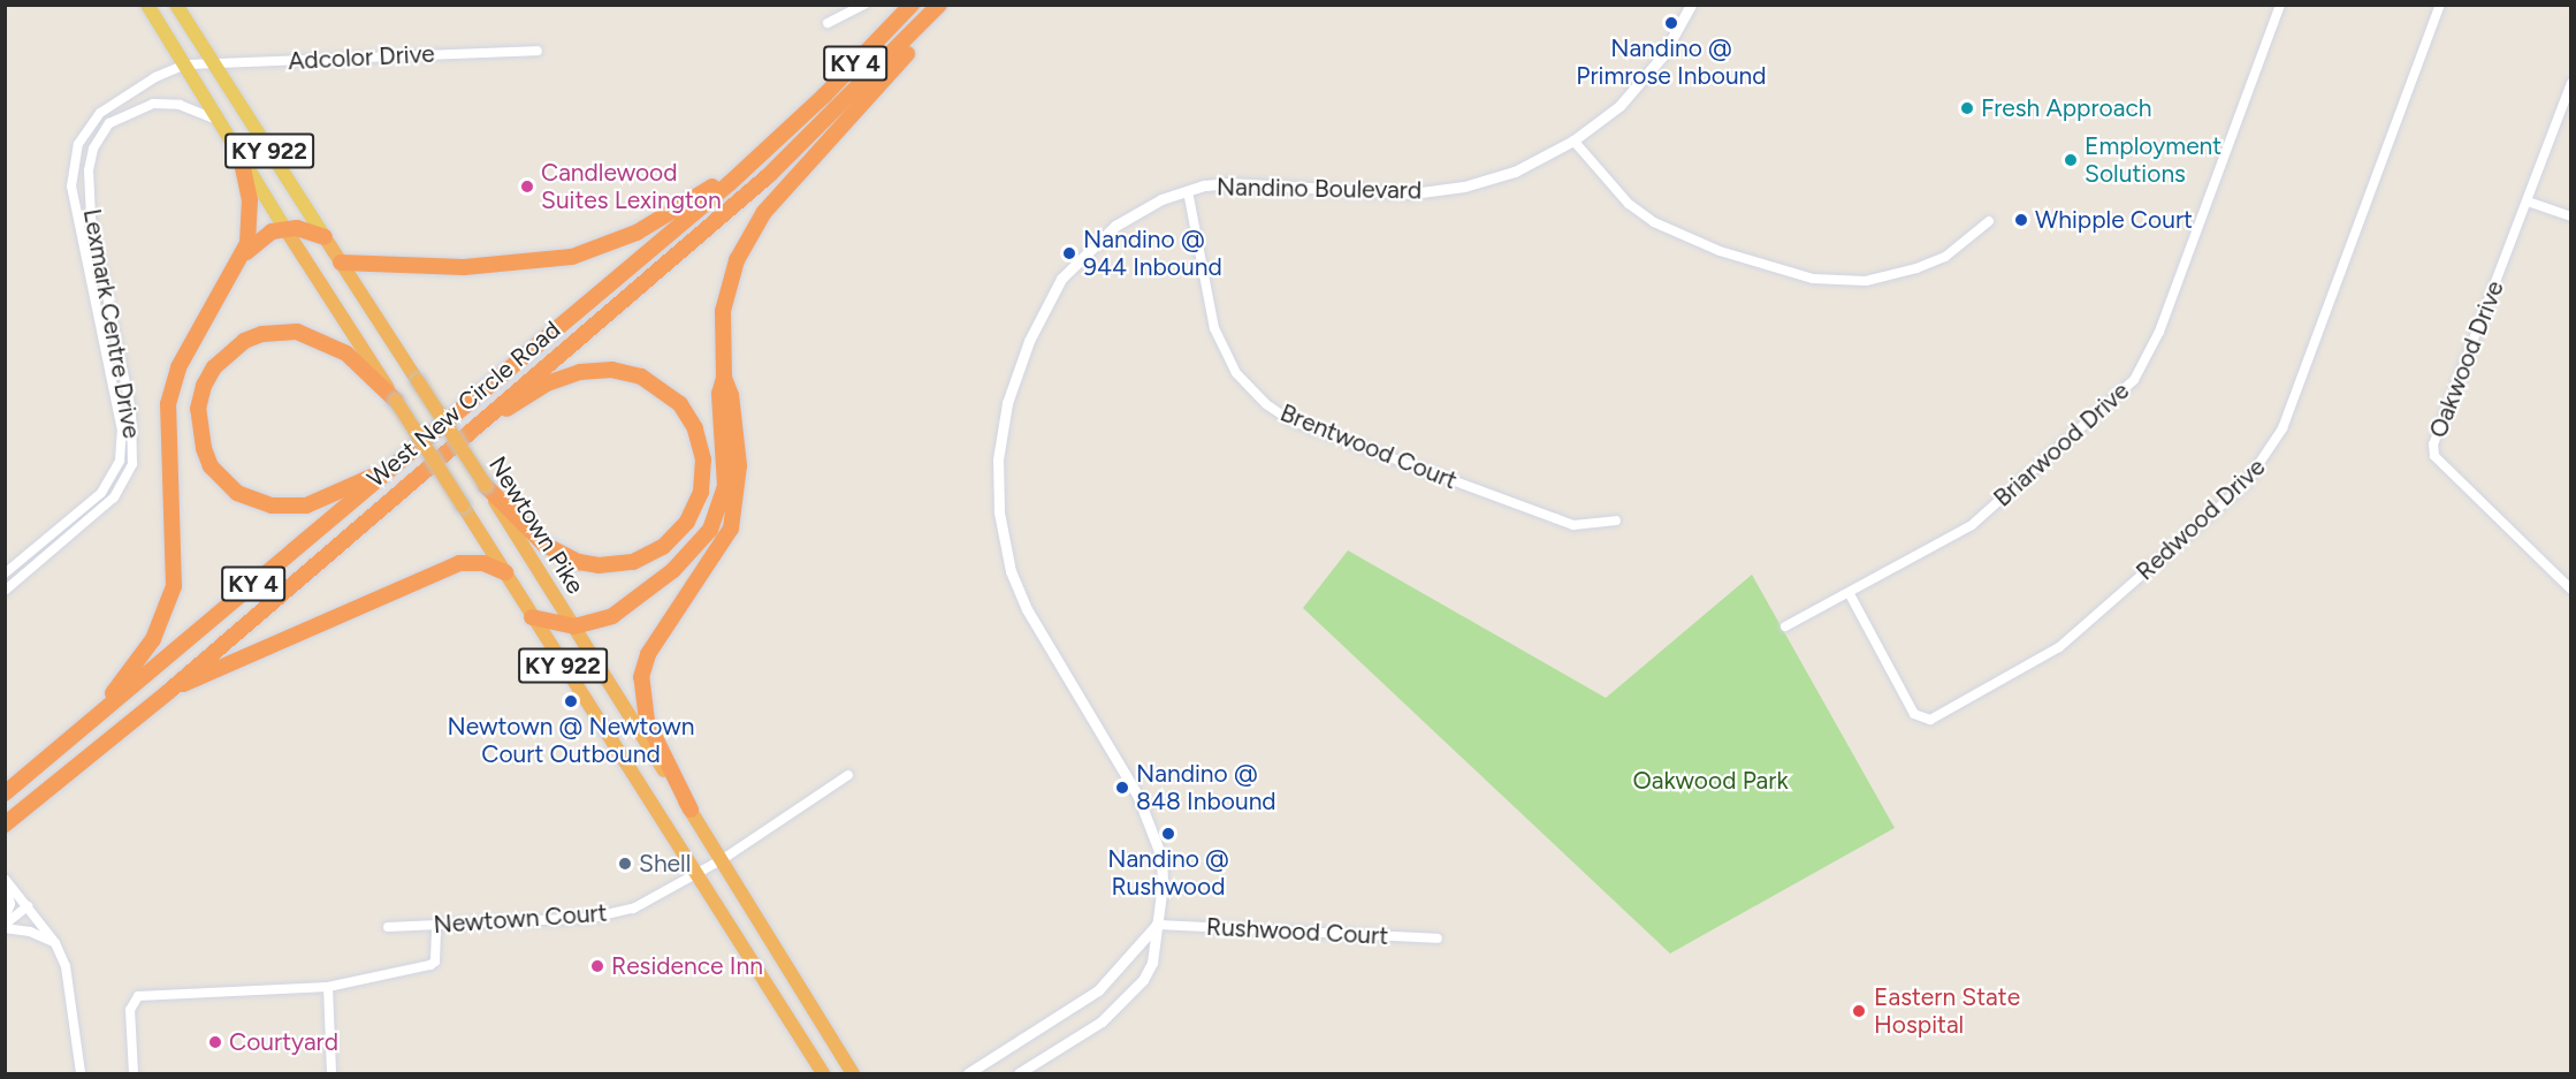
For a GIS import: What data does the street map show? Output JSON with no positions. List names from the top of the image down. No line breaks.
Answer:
{"streets":{"highway":["KY 4","KY 922","West New Circle Road","Newtown Pike"],"street":["Adcolor Drive","Nandino Boulevard","Lexmark Centre Drive","Oakwood Drive","Briarwood Drive","Brentwood Court","Redwood Drive","Newtown Court","Rushwood Court"]},"crossings":[["Adcolor Drive","KY 922"],["Adcolor Drive","Lexmark Centre Drive"],["Adcolor Drive","Newtown Pike"],["KY 922","Lexmark Centre Drive"],["KY 922","Newtown Court"],["Nandino Boulevard","Brentwood Court"],["Nandino Boulevard","Rushwood Court"],["Briarwood Drive","Redwood Drive"],["Newtown Pike","Newtown Court"]],"parks":["Oakwood Park"],"places":["Nandino @ Primrose Inbound","Fresh Approach","Employment Solutions","Candlewood Suites Lexington","Whipple Court","Nandino @ 944 Inbound","Newtown @ Newtown Court Outbound","Nandino @ 848 Inbound","Nandino @ Rushwood","Shell","Residence Inn","Eastern State Hospital","Courtyard"]}
